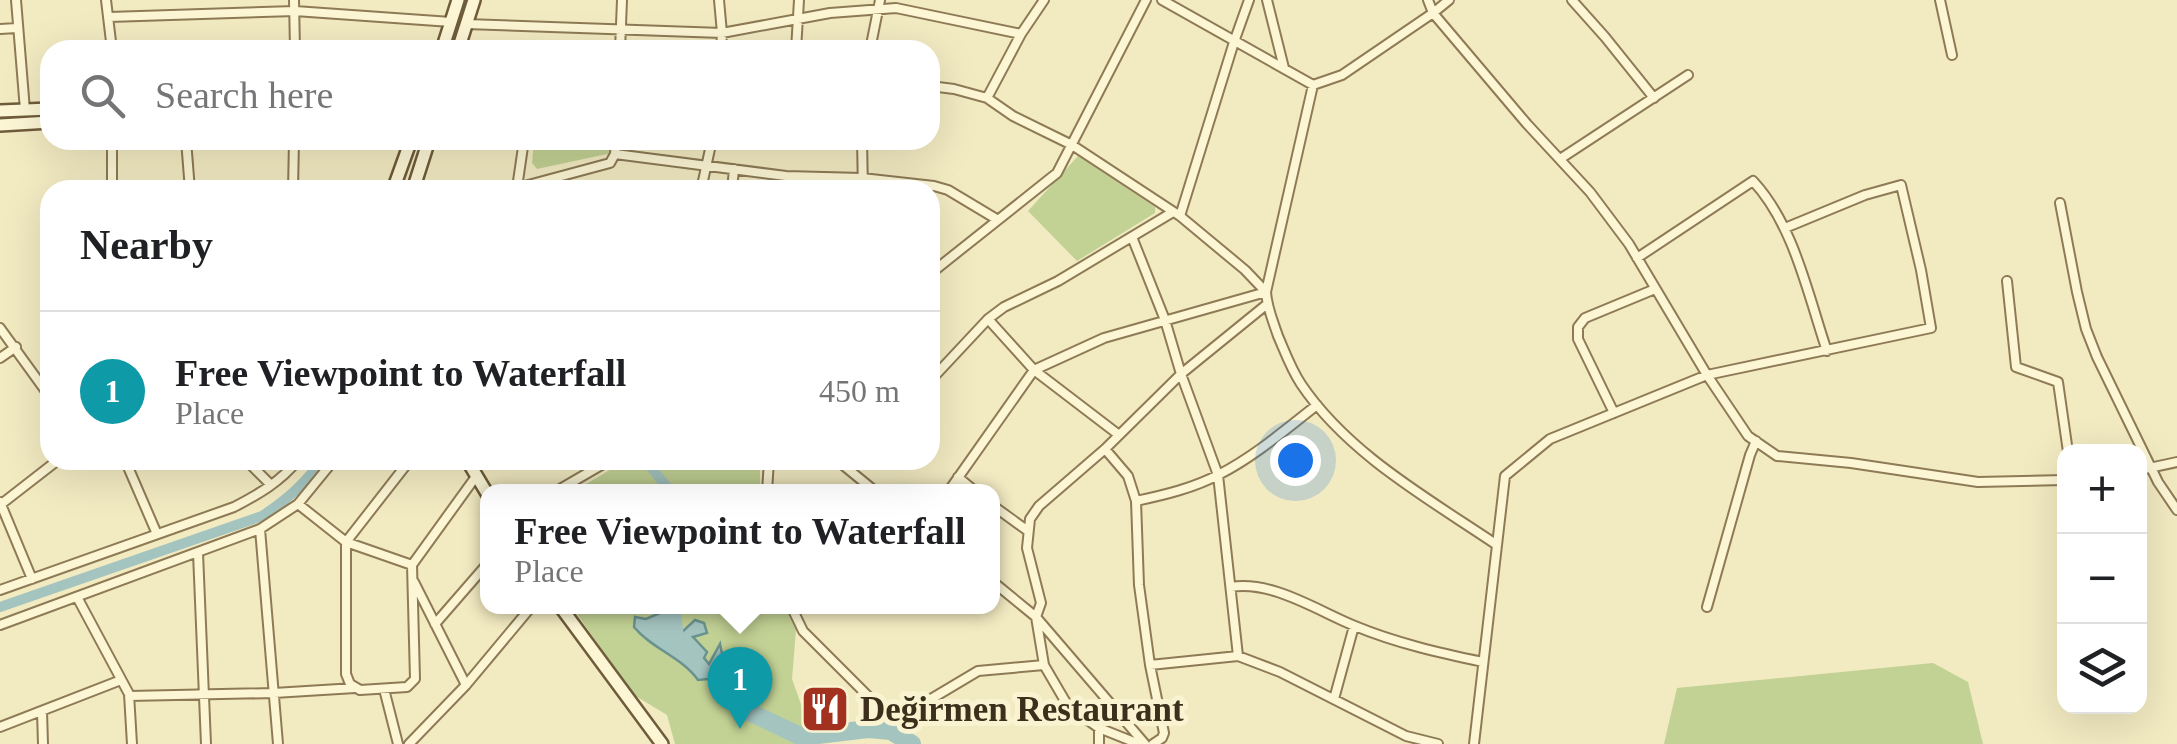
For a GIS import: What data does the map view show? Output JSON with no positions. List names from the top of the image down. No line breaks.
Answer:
{"places":{"restaurant":["Değirmen Restaurant"]},"page":{"search":"Search here","heading":"Nearby","list":[{"mark":"1","name":"Free Viewpoint to Waterfall","note":"Place","value":"450 m"}],"map_buttons":["+","−"],"popup":["Free Viewpoint to Waterfall","Place"],"pins":"1"}}
